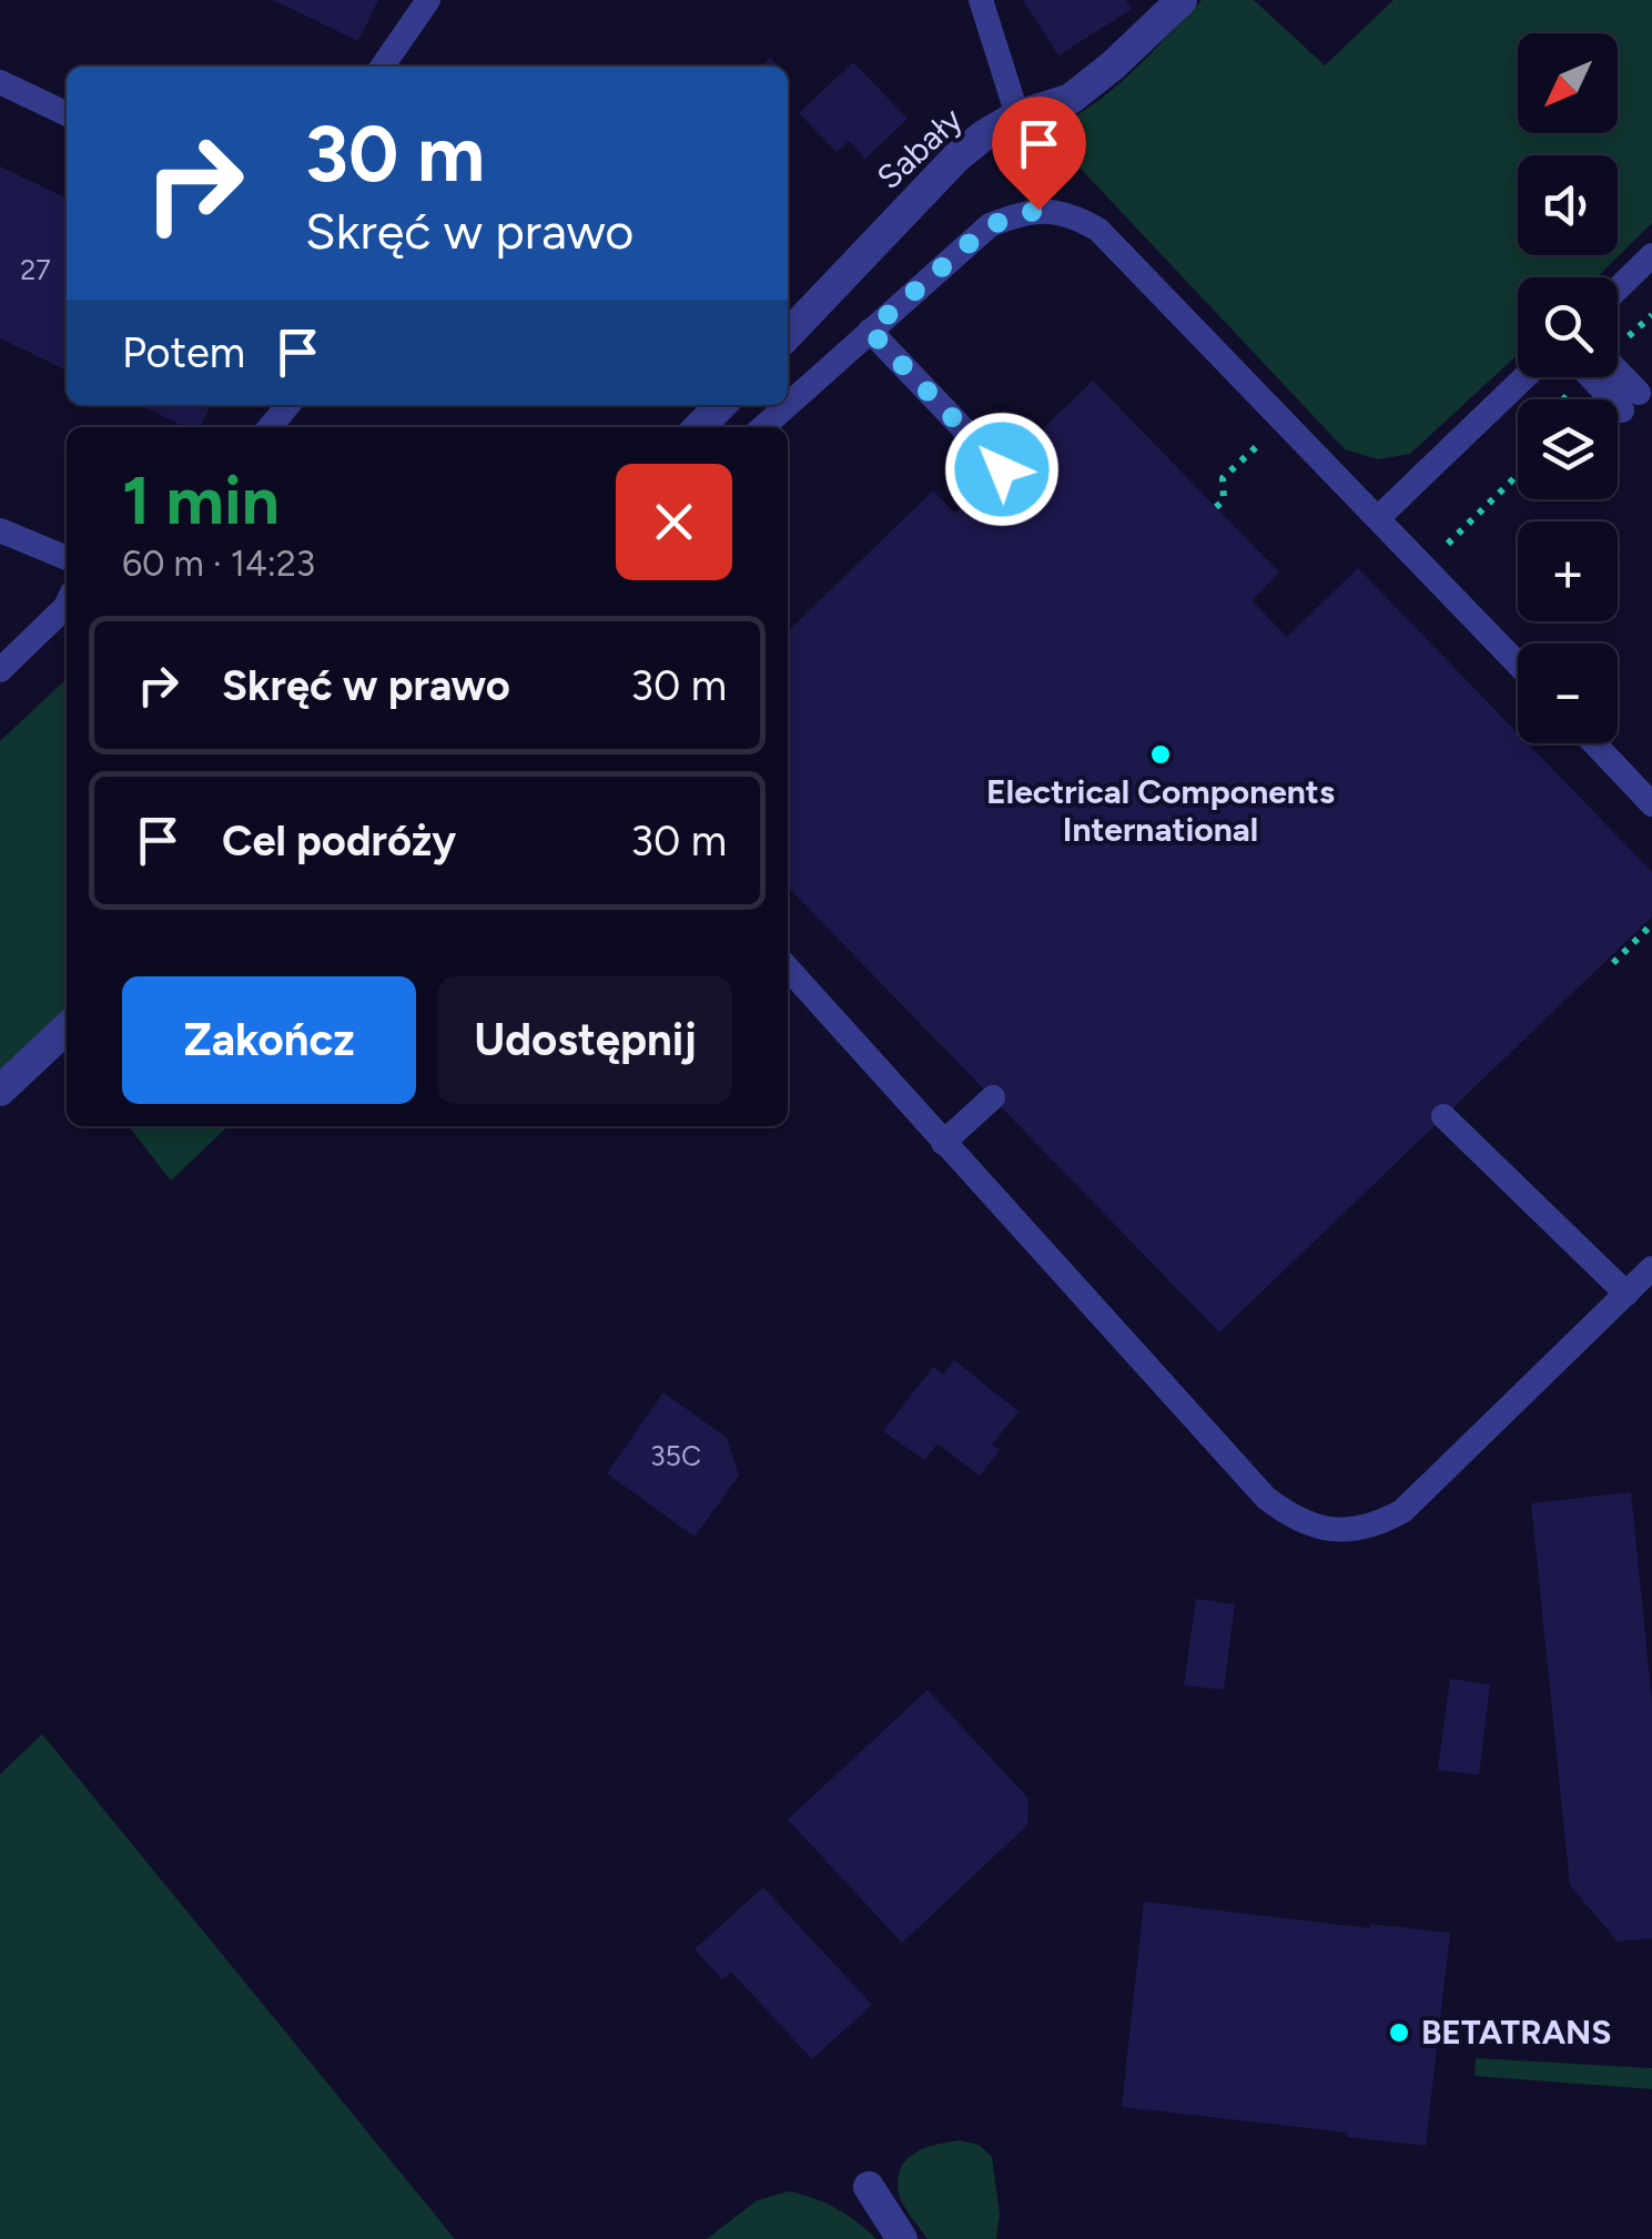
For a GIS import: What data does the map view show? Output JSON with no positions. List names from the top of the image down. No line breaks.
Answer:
{"streets":{"street":["Sabały"]},"places":["Electrical Components International","BETATRANS"],"house_numbers":["27","35C"],"north":"bottom left","page":{"map_buttons":["+","−"],"turn":["30 m","Skręć w prawo"],"then":"Potem","heading":["1 min","60 m · 14:23"],"list":[{"name":"Skręć w prawo","value":"30 m"},{"name":"Cel podróży","value":"30 m"}],"buttons":["Zakończ","Udostępnij"]}}
